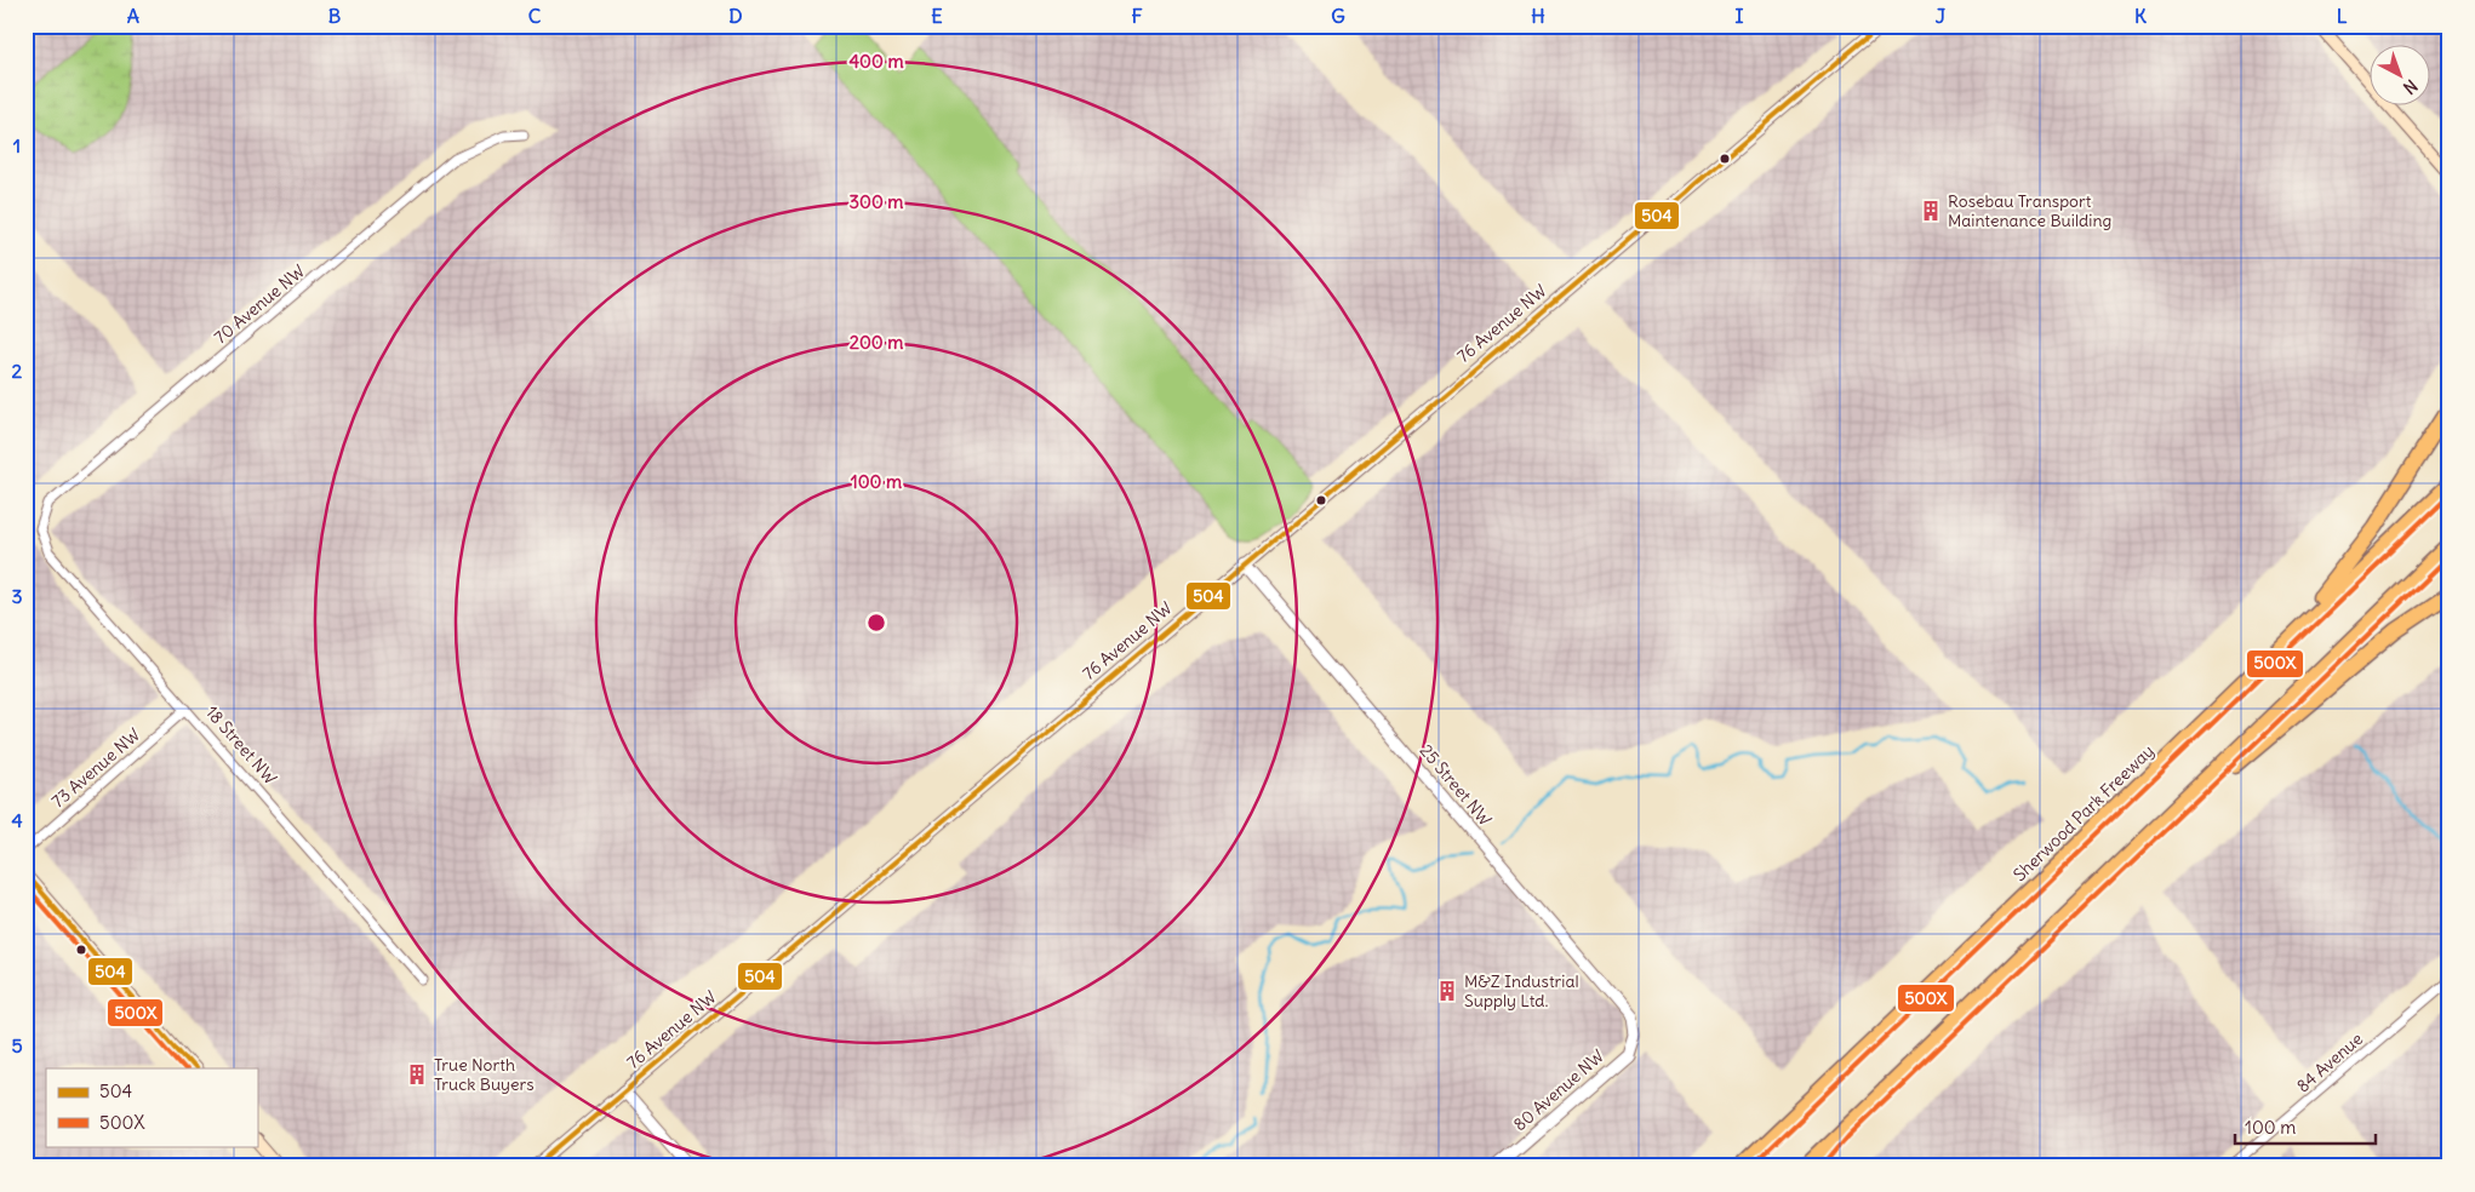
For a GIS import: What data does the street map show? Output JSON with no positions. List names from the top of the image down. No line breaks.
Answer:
{"streets":{"highway":["Sherwood Park Freeway"],"street":["70 Avenue NW","76 Avenue NW","18 Street NW","73 Avenue NW","25 Street NW","84 Avenue","80 Avenue NW"]},"crossings":[["70 Avenue NW","18 Street NW"],["76 Avenue NW","25 Street NW"],["18 Street NW","73 Avenue NW"],["25 Street NW","80 Avenue NW"]],"places":{"building":["Rosebau Transport Maintenance Building","M&Z Industrial Supply Ltd.","True North Truck Buyers"]},"lines":["transit line 504","transit line 500X"],"legend":["504","500X"],"scale_bar":"100 m","north":"bottom right","grid":{"columns":["A","B","C","D","E","F","G","H","I","J","K","L"],"rows":["1","2","3","4","5"]},"rings":["400 m","300 m","200 m","100 m"]}
